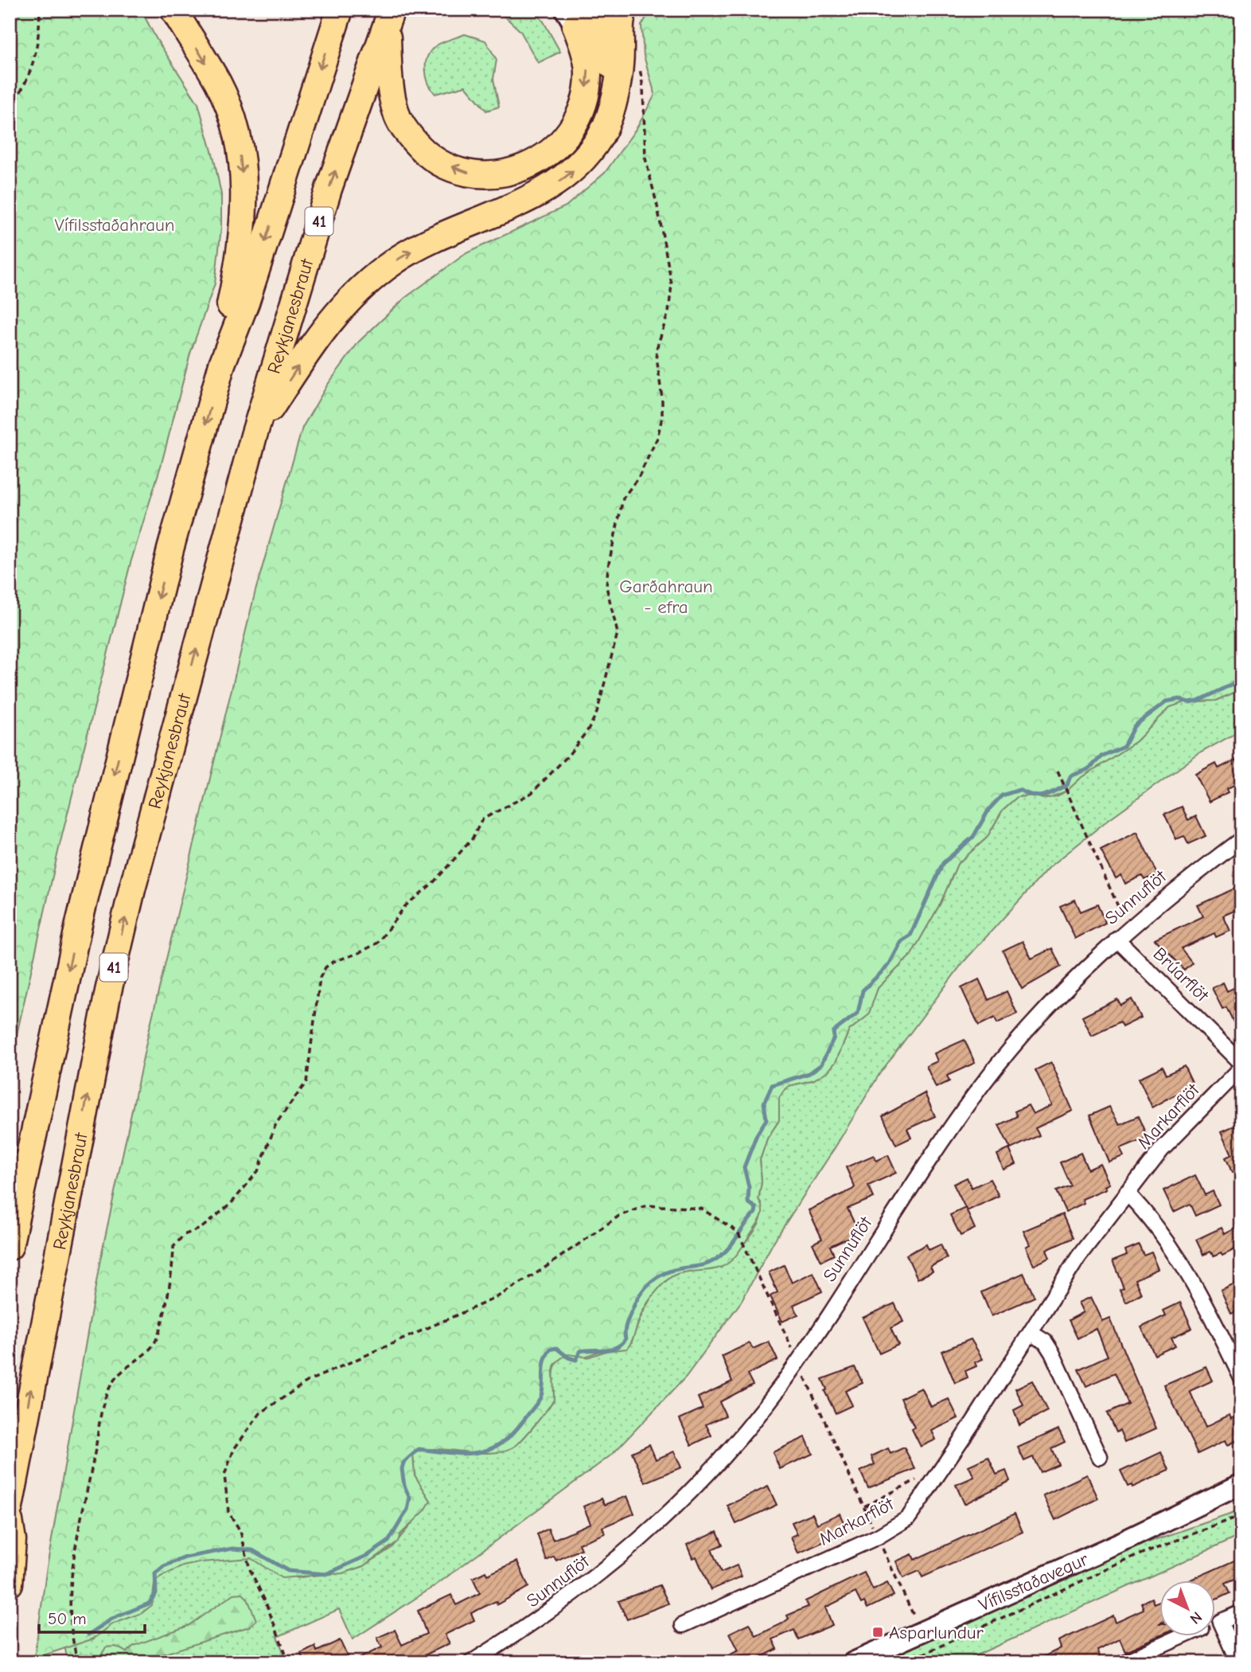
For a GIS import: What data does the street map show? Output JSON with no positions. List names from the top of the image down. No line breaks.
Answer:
{"streets":{"highway":["41","Reykjanesbraut"],"main road":["Vífilsstaðavegur"],"street":["Sunnuflöt","Brúarflöt","Markarflöt"]},"crossings":[["Sunnuflöt","Brúarflöt"]],"parks":["Vífilsstaðahraun","Garðahraun - efra"],"places":{"transit":["Asparlundur"]},"scale_bar":"50 m","north":"bottom right"}
